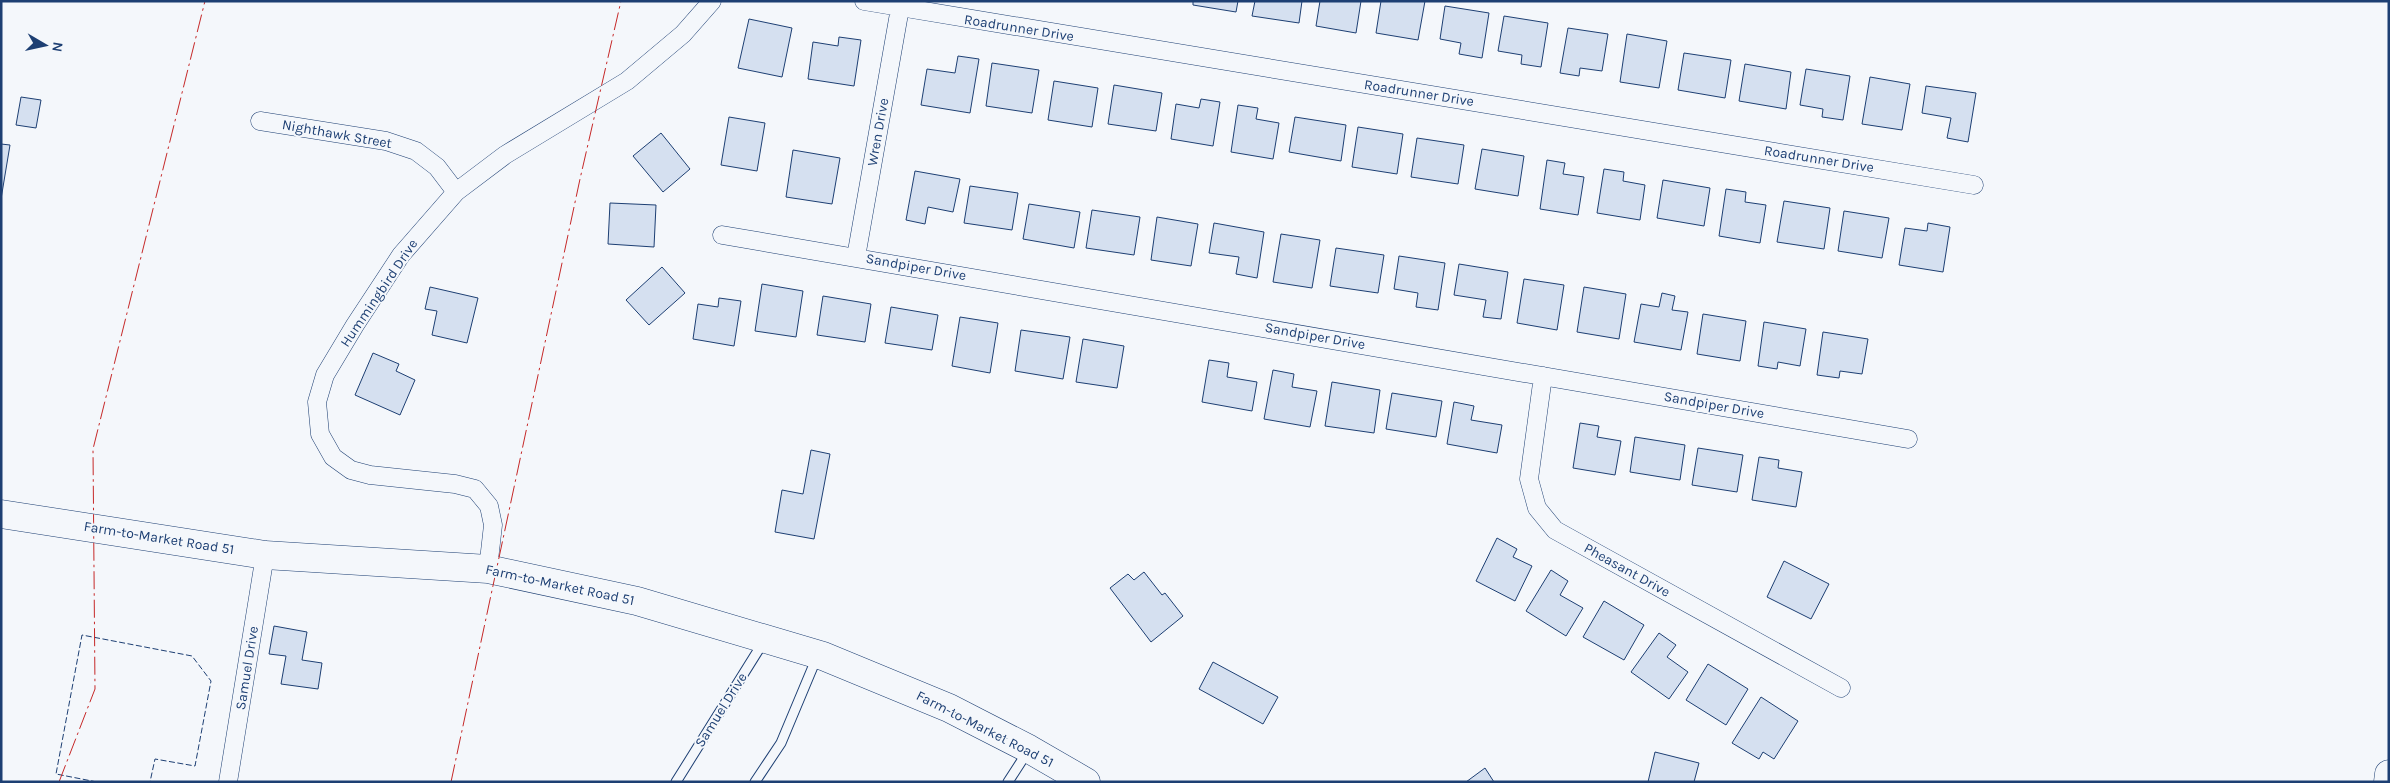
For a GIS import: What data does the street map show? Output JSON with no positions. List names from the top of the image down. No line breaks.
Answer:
{"streets":{"main road":["Farm-to-Market Road 51"],"street":["Roadrunner Drive","Wren Drive","Nighthawk Street","Sandpiper Drive","Hummingbird Drive","Pheasant Drive","Samuel Drive"]},"crossings":[["Roadrunner Drive","Wren Drive"],["Wren Drive","Sandpiper Drive"],["Nighthawk Street","Hummingbird Drive"],["Sandpiper Drive","Pheasant Drive"],["Hummingbird Drive","Farm-to-Market Road 51"],["Farm-to-Market Road 51","Samuel Drive"]],"north":"right"}
